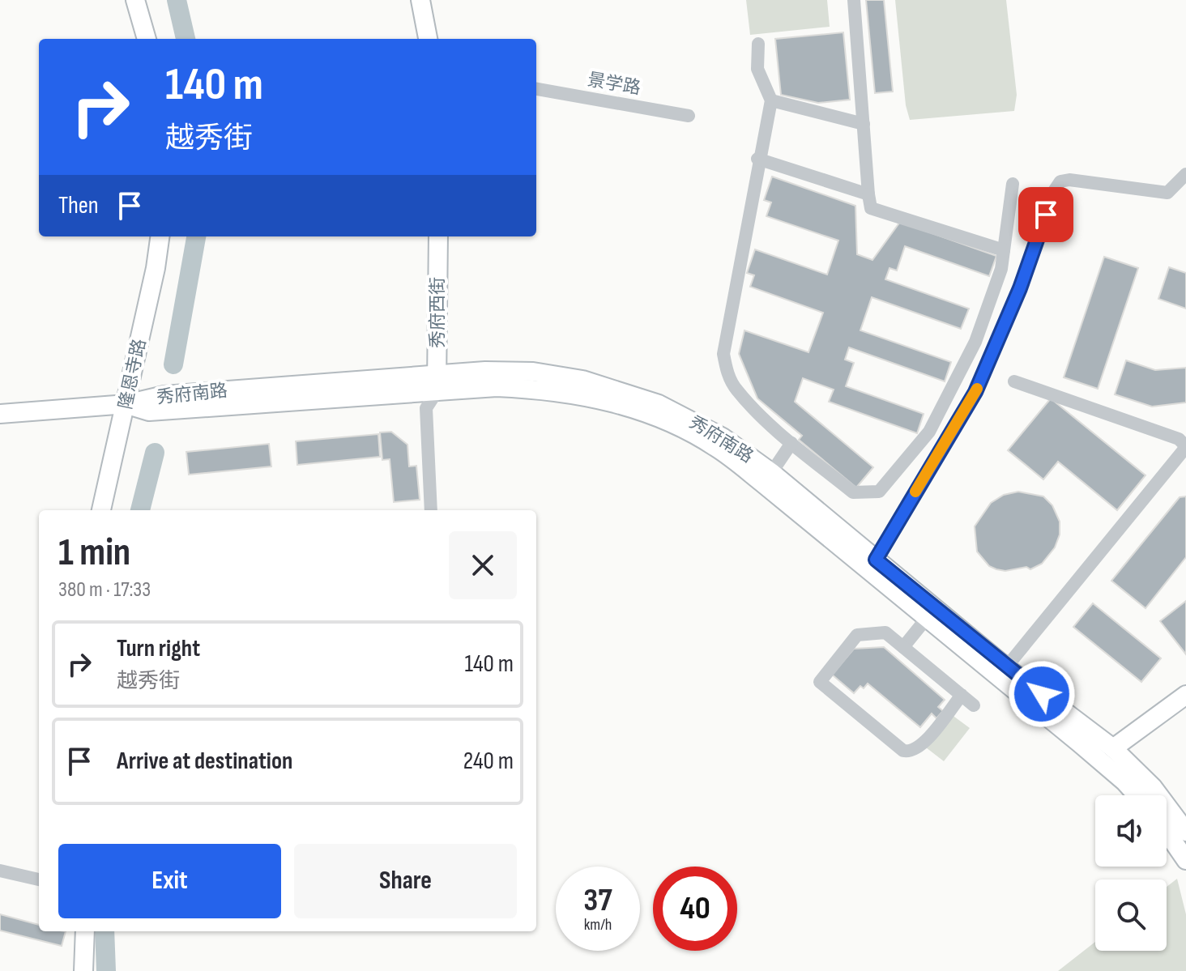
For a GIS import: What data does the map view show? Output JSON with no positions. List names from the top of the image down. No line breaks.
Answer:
{"streets":{"street":["景学路","秀府西街","隆恩寺路","秀府南路"]},"crossings":[["秀府西街","秀府南路"],["隆恩寺路","秀府南路"]],"page":{"turn":["140 m","越秀街"],"then":"Then","heading":["1 min","380 m · 17:33"],"list":[{"name":"Turn right","note":"越秀街","value":"140 m"},{"name":"Arrive at destination","value":"240 m"}],"buttons":["Exit","Share"],"speed":"37 km/h","limit":"40"}}
